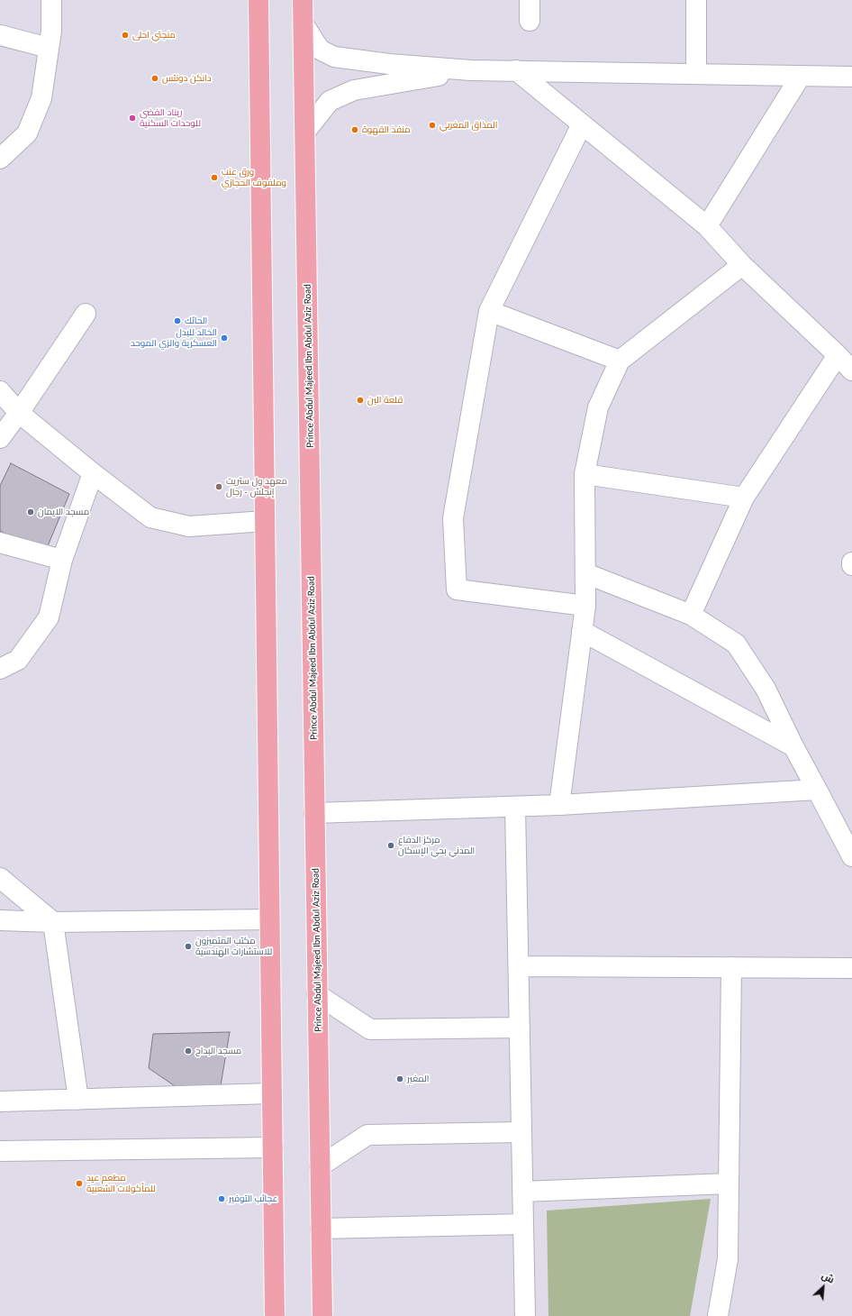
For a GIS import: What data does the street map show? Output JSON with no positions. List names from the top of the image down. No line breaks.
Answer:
{"streets":{"main road":["Prince Abdul Majeed Ibn Abdul Aziz Road"]},"places":["منجتي احلى","دانكن دونتس","ريناد الفضي للوحدات السكنية","المذاق المغربي","منفذ القهوة","ورق عنب وملفوف الحجازي","الحائك","الخالد للبدل العسكرية والزي الموحد","قلعة البن","معهد ول ستريت إنجلش - رجال","مسجد الايمان","مركز الدفاع المدني بحي الإسكان","مكتب المتميزون للاستشارات الهندسية","مسجد البداح","المغير","مطعم عيد للمأكولات الشعبية","عجائب التوفير"],"north":"top right"}
